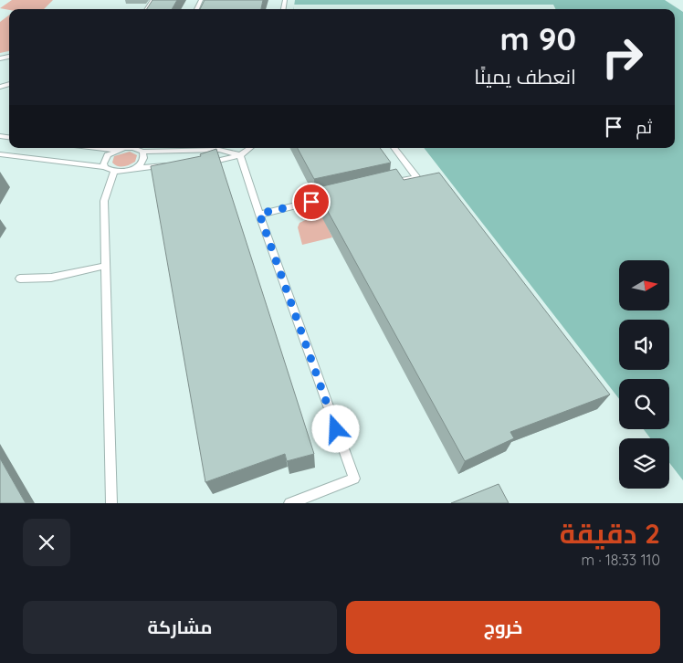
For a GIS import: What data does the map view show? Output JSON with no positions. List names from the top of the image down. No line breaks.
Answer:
{"north":"right","page":{"turn":["90 m","انعطف يمينًا"],"then":"ثم","heading":["2 دقيقة","110 m · 18:33"],"buttons":["خروج","مشاركة"]}}
